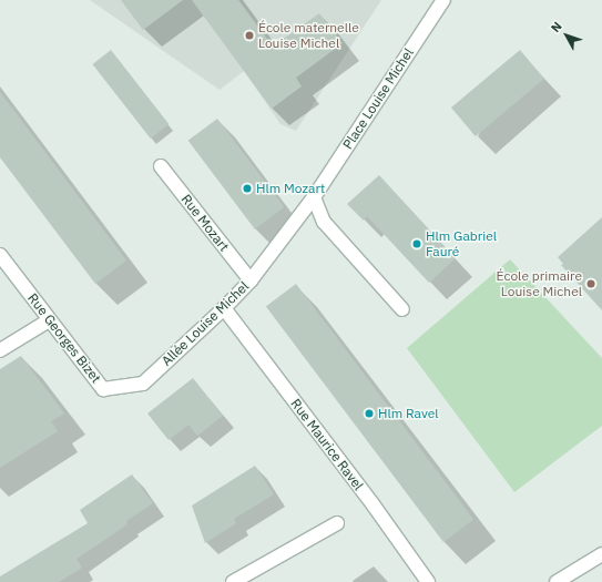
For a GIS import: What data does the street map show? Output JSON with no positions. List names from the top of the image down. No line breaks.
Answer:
{"streets":{"street":["Place Louise Michel","Rue Mozart","Allée Louise Michel","Rue Georges Bizet","Rue Maurice Ravel"]},"crossings":[["Place Louise Michel","Allée Louise Michel"],["Rue Mozart","Allée Louise Michel"],["Allée Louise Michel","Rue Georges Bizet"],["Allée Louise Michel","Rue Maurice Ravel"]],"places":["École maternelle Louise Michel","Hlm Mozart","Hlm Gabriel Fauré","École primaire Louise Michel","Hlm Ravel"],"north":"top left"}
